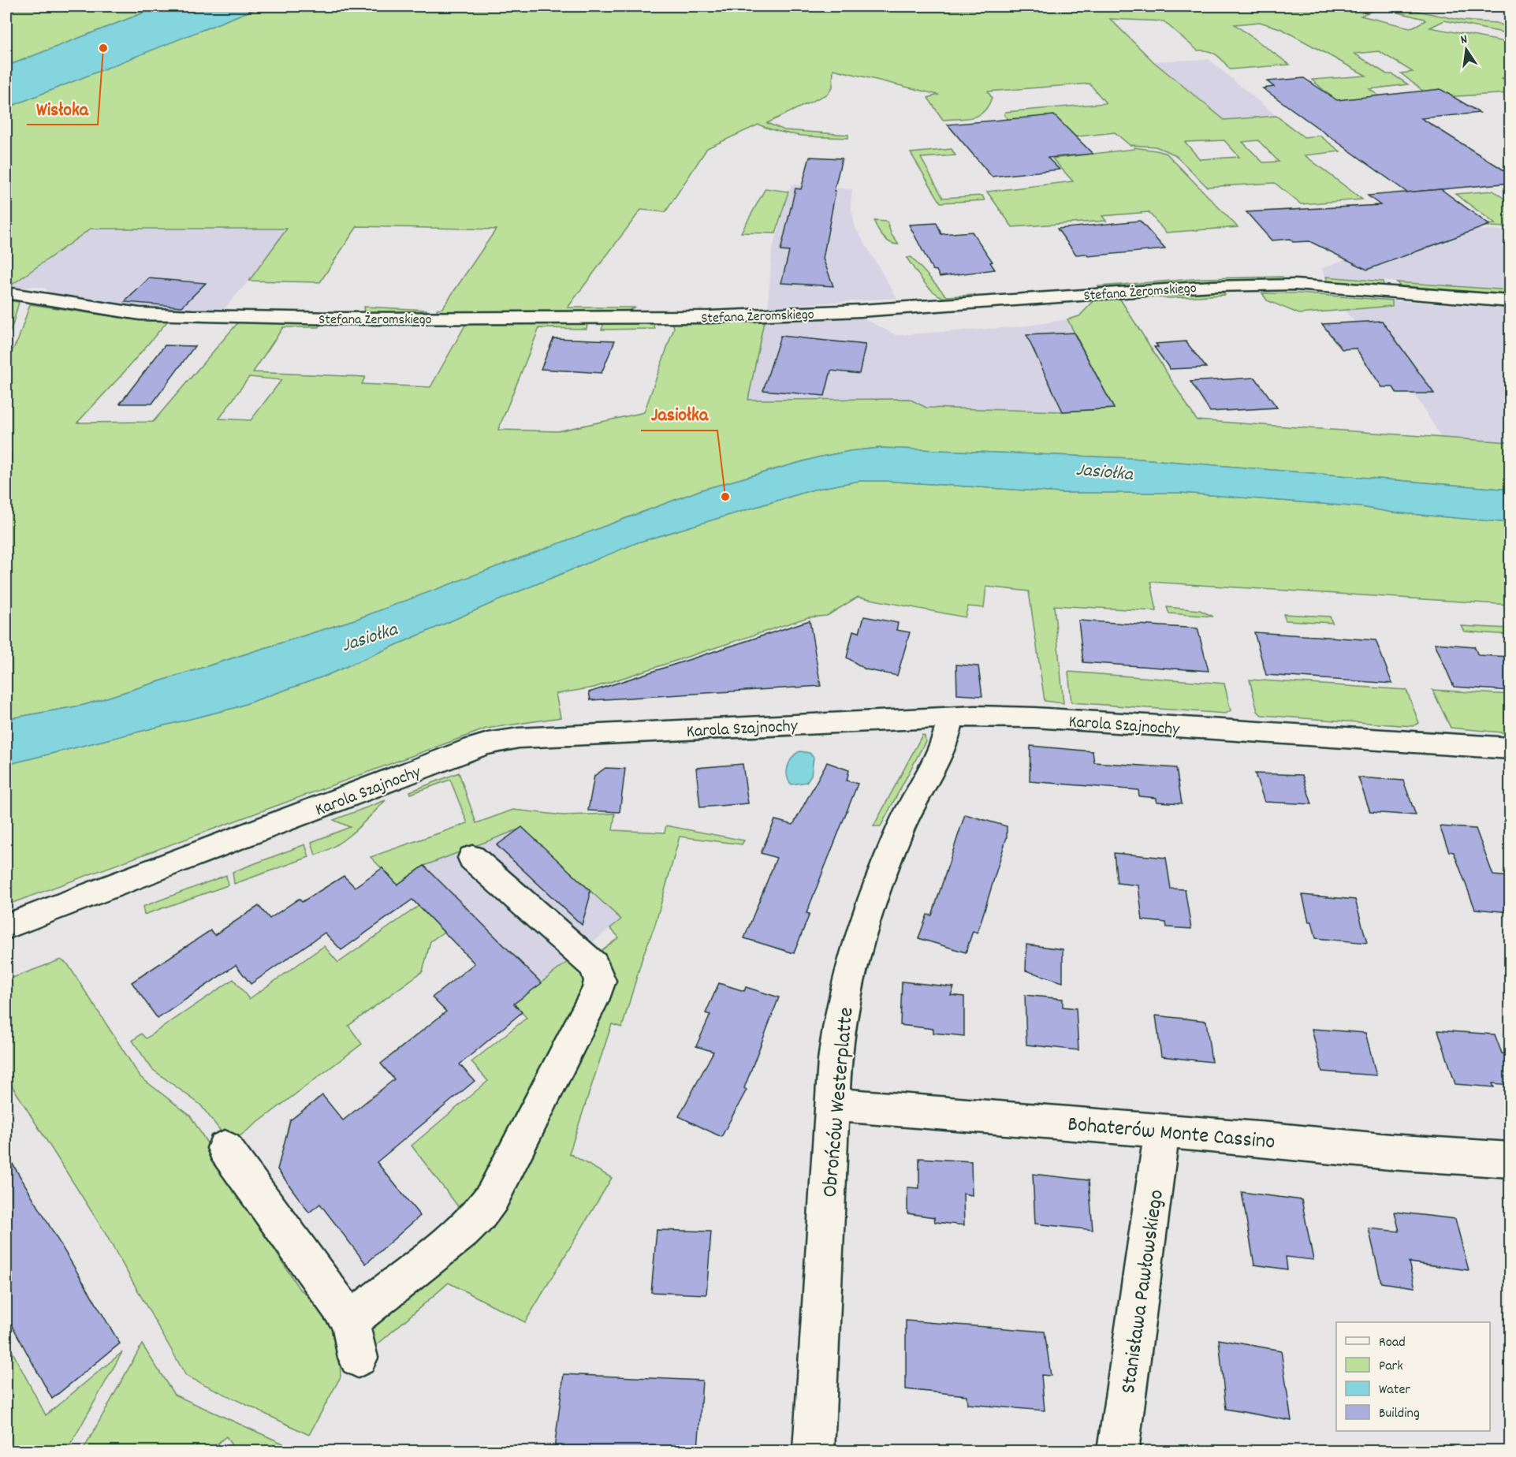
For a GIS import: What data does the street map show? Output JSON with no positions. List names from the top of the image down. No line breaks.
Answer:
{"streets":{"street":["Stefana Żeromskiego","Karola Szajnochy","Obrońców Westerplatte","Bohaterów Monte Cassino","Stanisława Pawłowskiego"]},"crossings":[["Karola Szajnochy","Obrońców Westerplatte"],["Obrońców Westerplatte","Bohaterów Monte Cassino"],["Bohaterów Monte Cassino","Stanisława Pawłowskiego"]],"water":["Jasiołka"],"places":["Wisłoka","Jasiołka"],"legend":["Road","Park","Water","Building"],"north":"top"}
